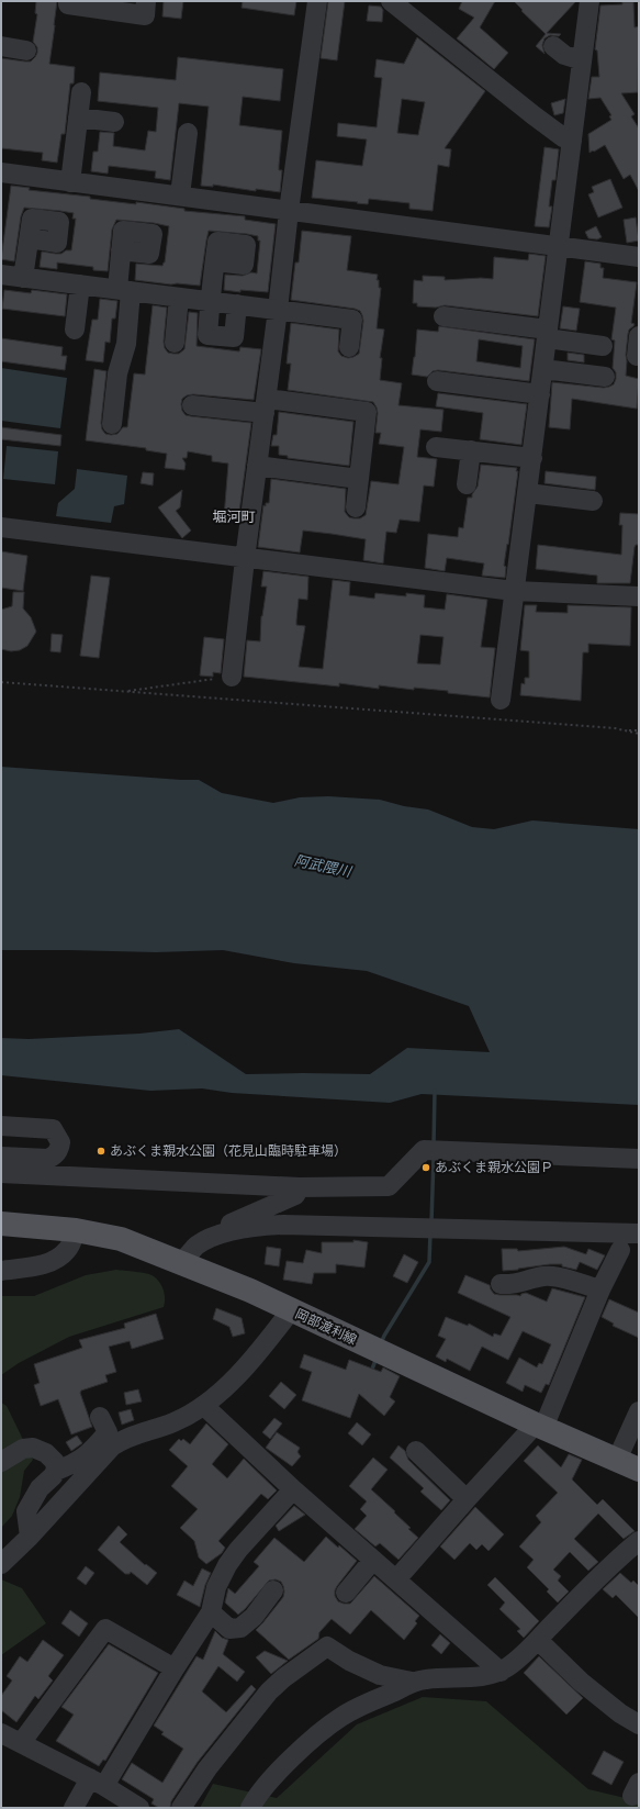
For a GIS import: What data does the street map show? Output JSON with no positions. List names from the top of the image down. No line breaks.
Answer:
{"streets":{"main road":["岡部渡利線"]},"districts":["堀河町"],"water":["阿武隈川"],"places":["あぶくま親水公園（花見山臨時駐車場）","あぶくま親水公園Ｐ"]}
